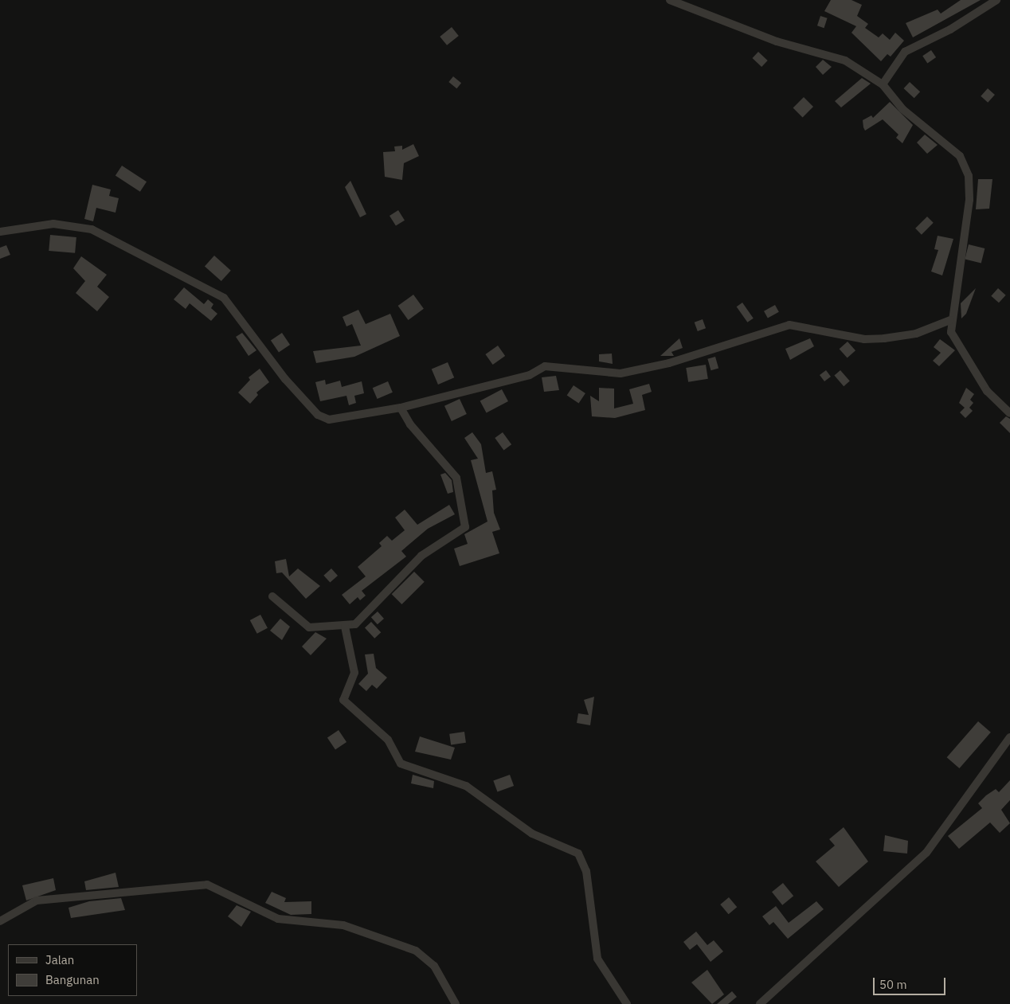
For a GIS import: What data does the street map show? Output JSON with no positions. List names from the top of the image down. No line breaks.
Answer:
{"legend":["Jalan","Bangunan"],"scale_bar":"50 m"}
